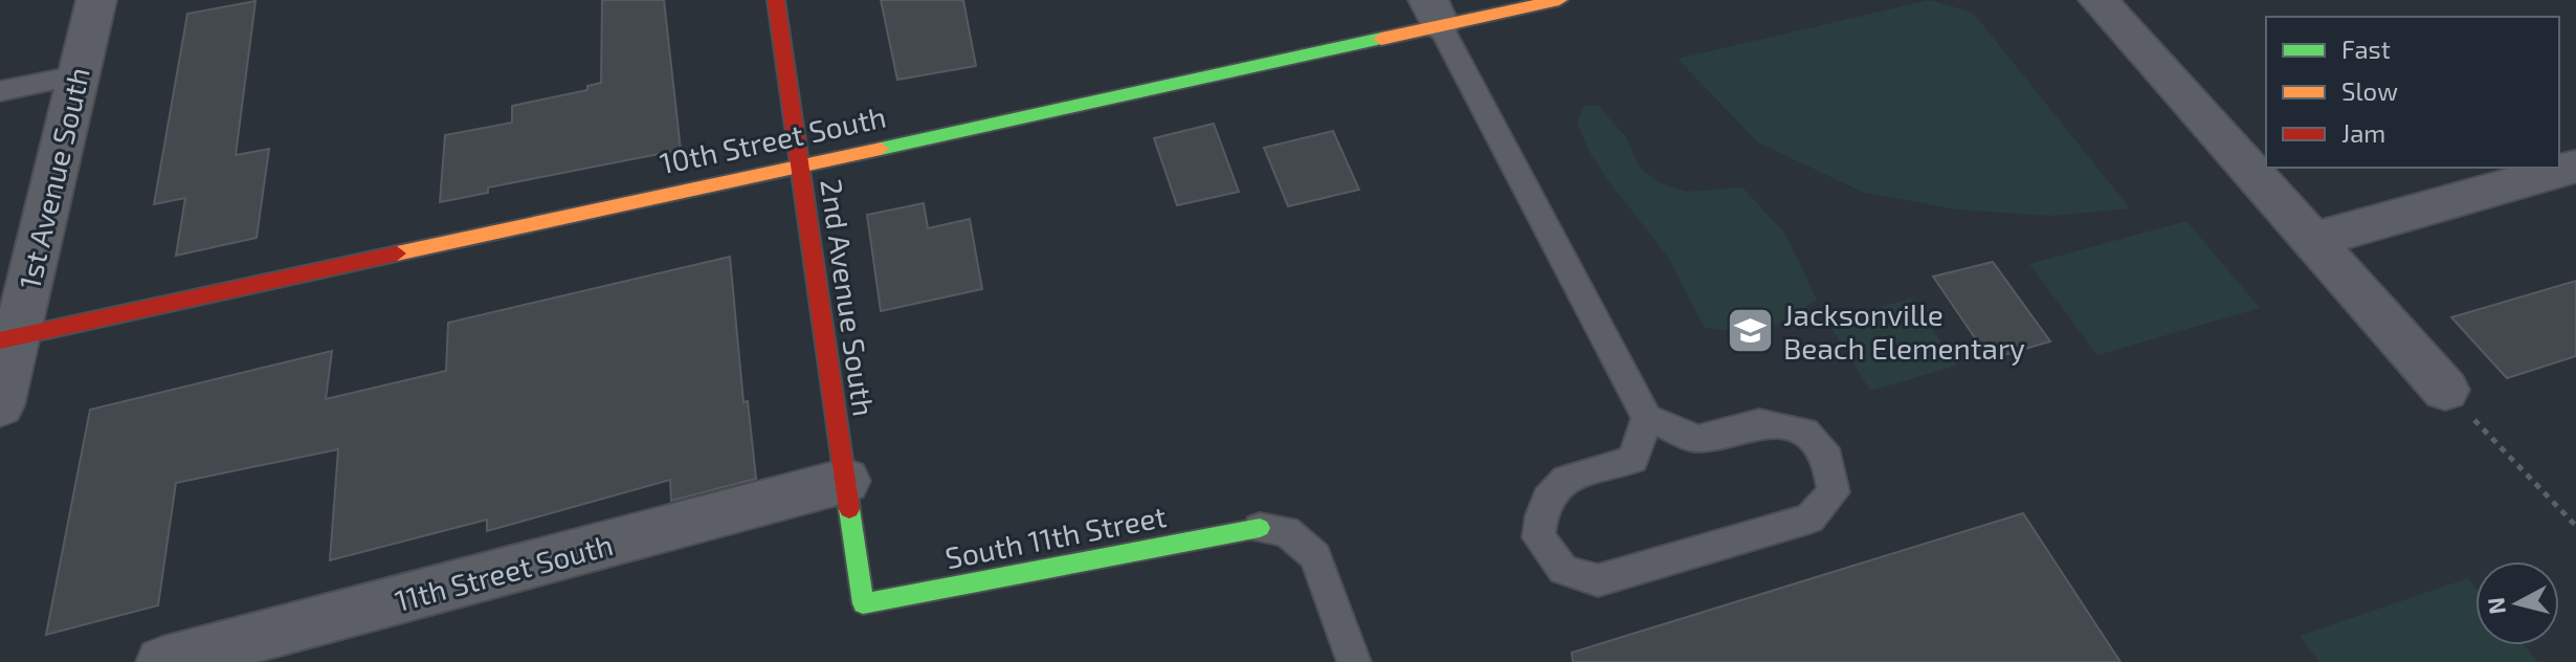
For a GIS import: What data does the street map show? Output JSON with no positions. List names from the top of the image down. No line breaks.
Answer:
{"streets":{"street":["10th Street South","1st Avenue South","2nd Avenue South","South 11th Street","11th Street South"]},"crossings":[["10th Street South","1st Avenue South"],["10th Street South","2nd Avenue South"],["2nd Avenue South","South 11th Street"],["2nd Avenue South","11th Street South"]],"places":{"school or university":["Jacksonville Beach Elementary"]},"legend":["Fast","Slow","Jam"],"north":"left"}
